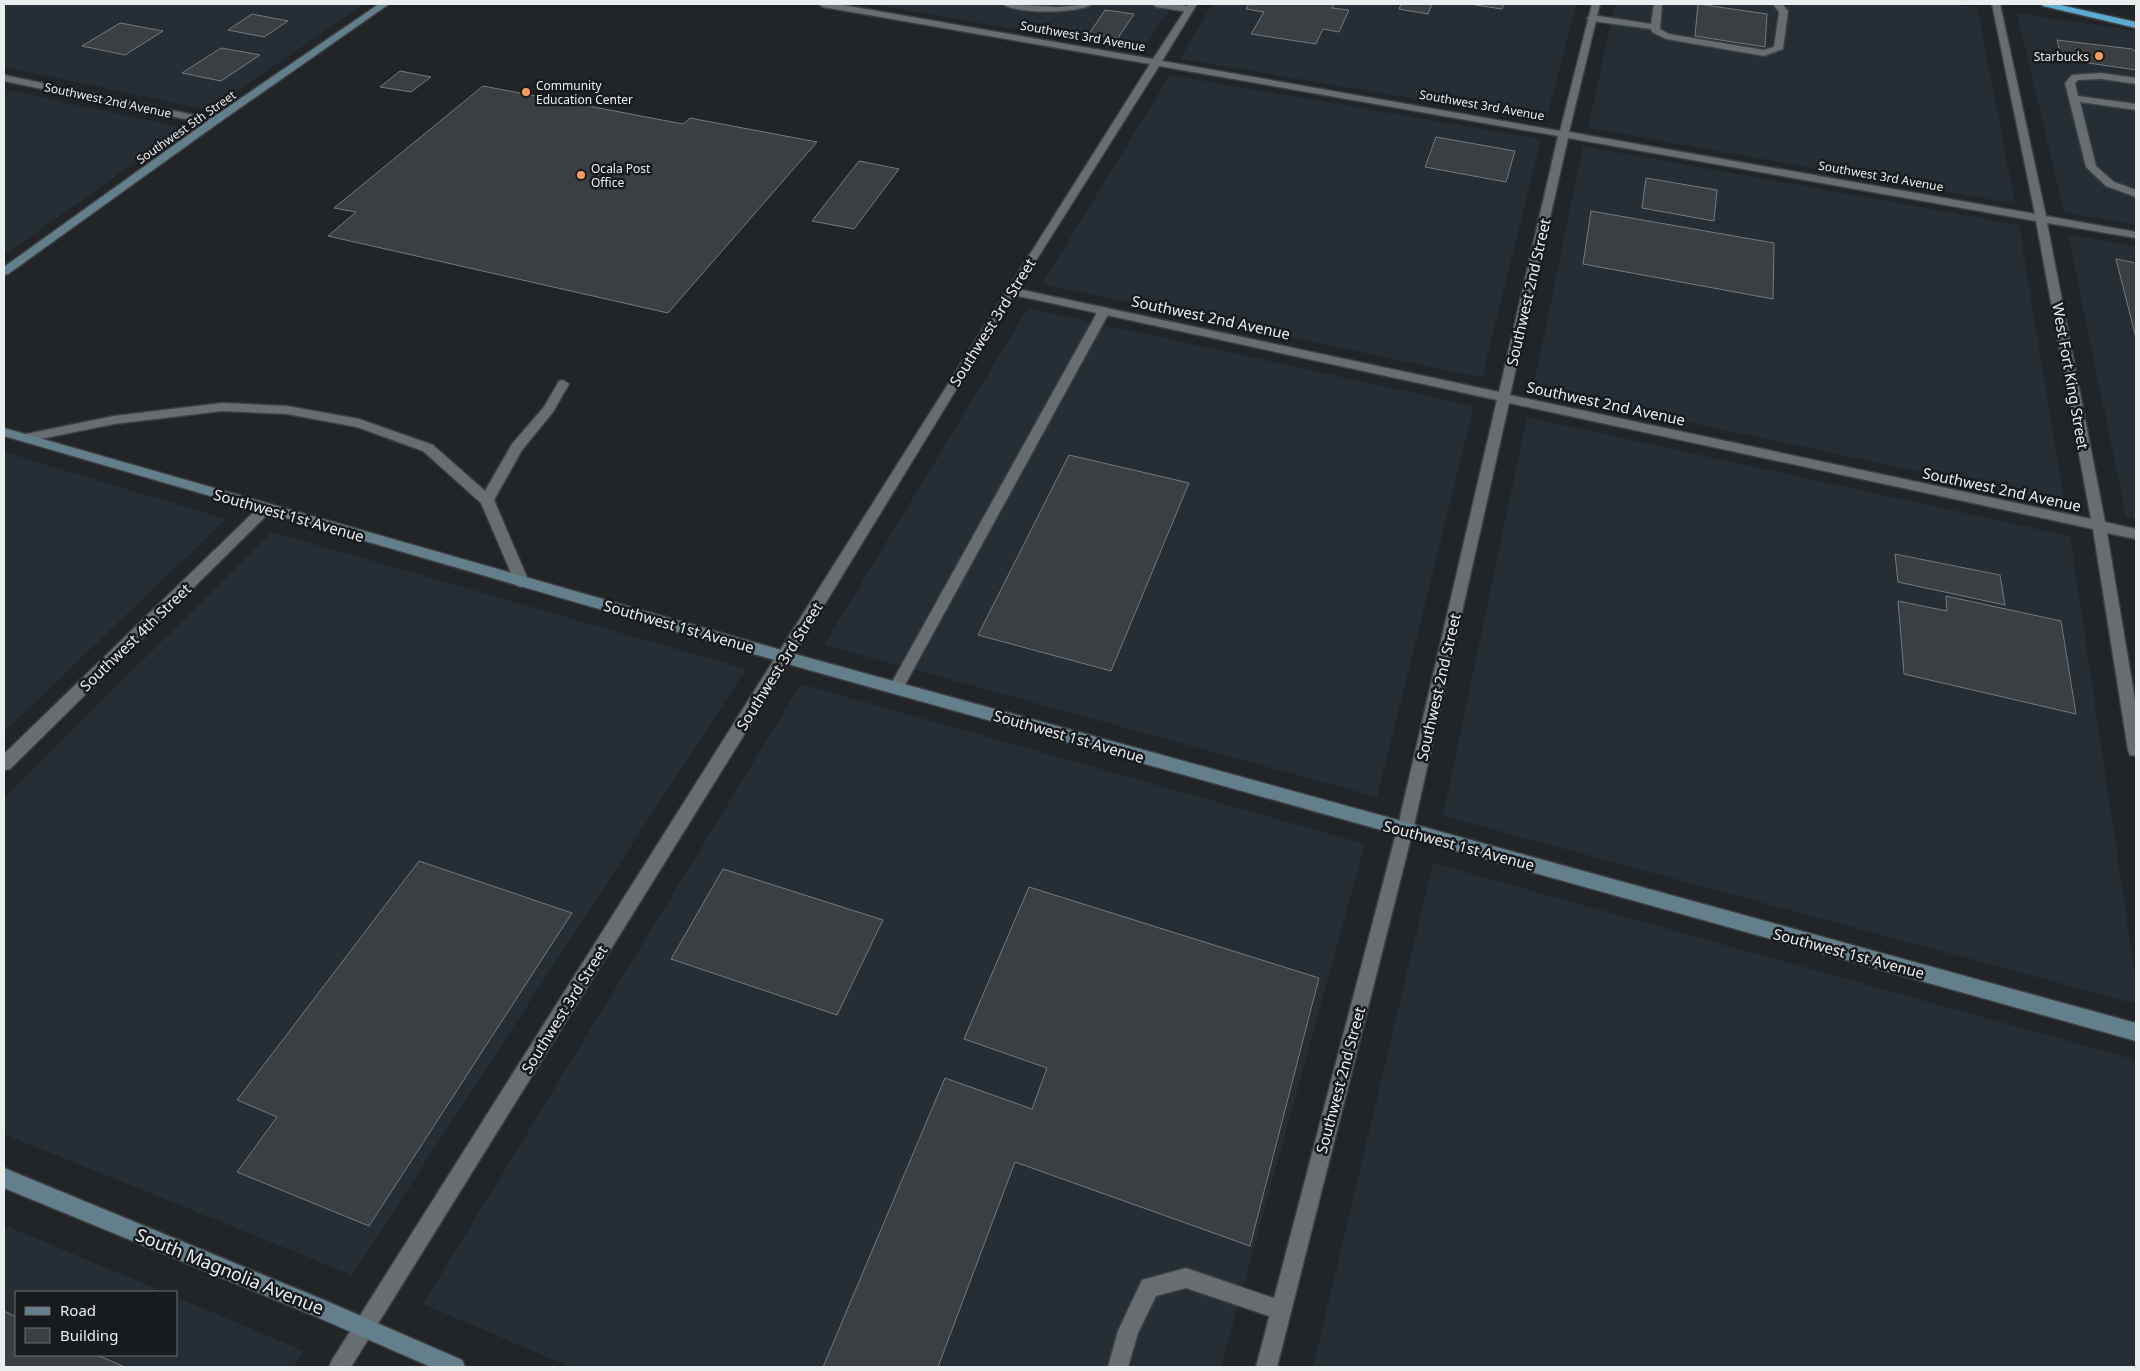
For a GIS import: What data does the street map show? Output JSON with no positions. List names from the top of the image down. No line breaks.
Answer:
{"streets":{"street":["Southwest 3rd Avenue","Southwest 2nd Avenue","Southwest 5th Street","Southwest 2nd Street","Southwest 3rd Street","West Fort King Street","Southwest 1st Avenue","Southwest 4th Street","South Magnolia Avenue"]},"crossings":[["Southwest 3rd Avenue","Southwest 2nd Street"],["Southwest 3rd Avenue","Southwest 3rd Street"],["Southwest 3rd Avenue","West Fort King Street"],["Southwest 2nd Avenue","Southwest 5th Street"],["Southwest 2nd Avenue","Southwest 2nd Street"],["Southwest 2nd Avenue","Southwest 3rd Street"],["Southwest 2nd Avenue","West Fort King Street"],["Southwest 2nd Street","Southwest 1st Avenue"],["Southwest 3rd Street","Southwest 1st Avenue"],["Southwest 3rd Street","South Magnolia Avenue"],["Southwest 1st Avenue","Southwest 4th Street"]],"places":["Starbucks","Community Education Center","Ocala Post Office"],"legend":["Road","Building"]}
